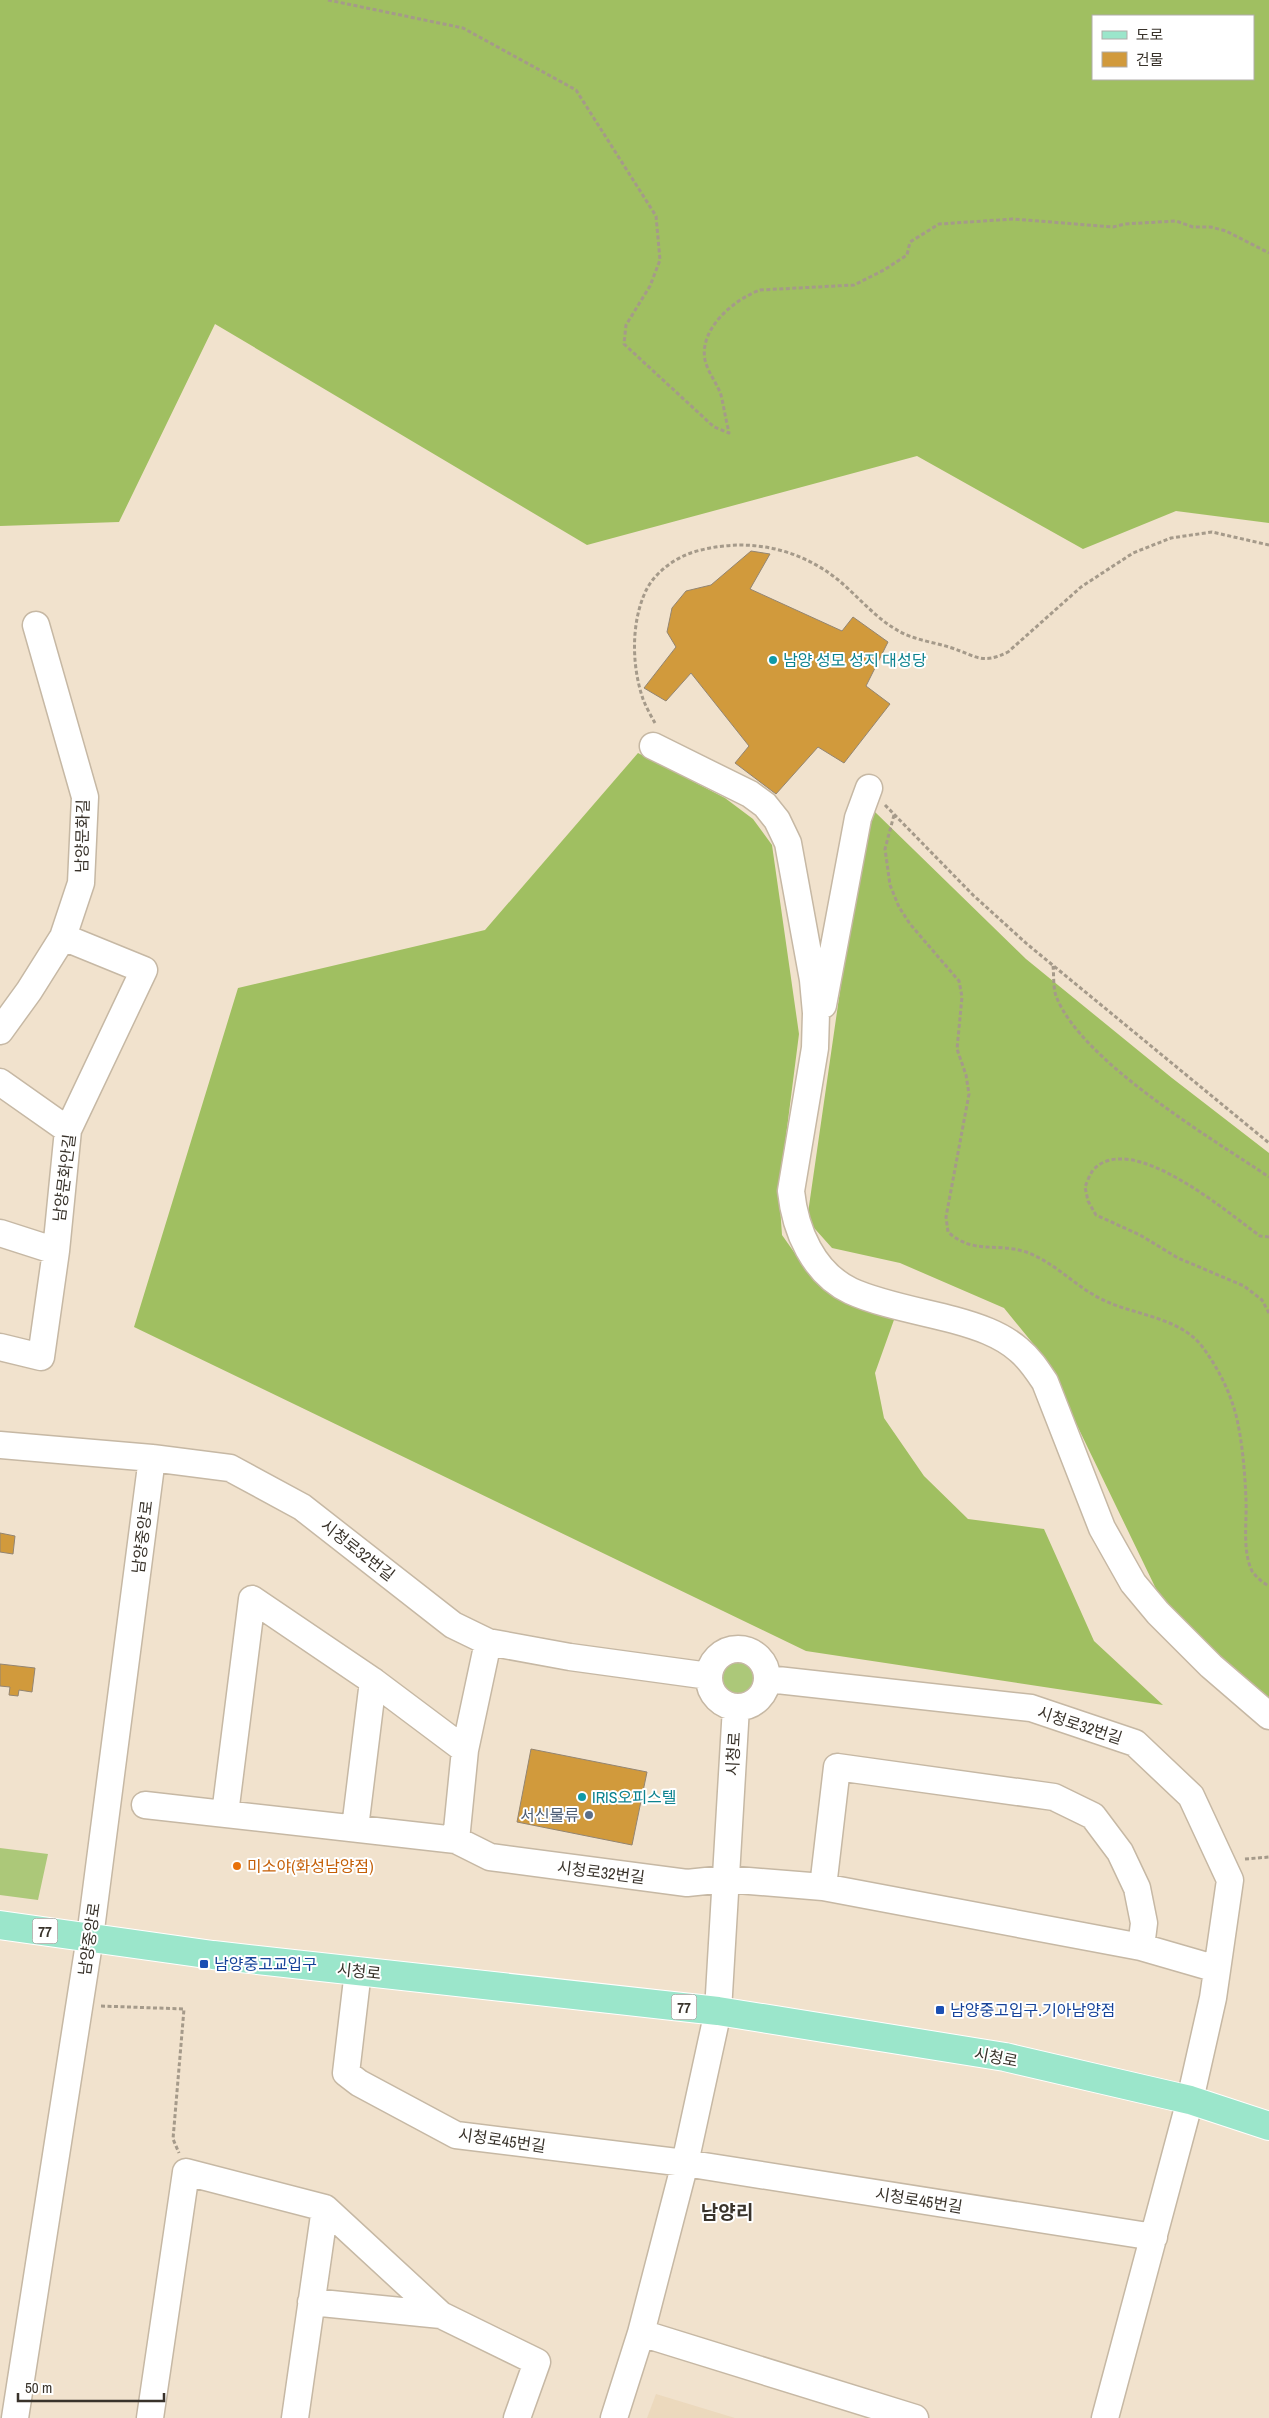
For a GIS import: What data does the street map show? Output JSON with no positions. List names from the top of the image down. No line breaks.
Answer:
{"streets":{"main road":["시청로","77"],"street":["남양문화길","남양문화안길","남양중앙로","시청로32번길","시청로45번길"]},"crossings":[["남양문화길","남양문화안길"],["남양중앙로","시청로32번길"],["남양중앙로","시청로"],["시청로32번길","시청로"],["시청로32번길","시청로45번길"],["시청로","시청로45번길"]],"districts":["남양리"],"places":{"other":["남양 성모 성지 대성당","IRIS오피스텔","서신물류","미소야(화성남양점)"],"transit":["남양중고교입구","남양중고입구.기아남양점"]},"legend":["도로","건물"],"scale_bar":"50 m"}
